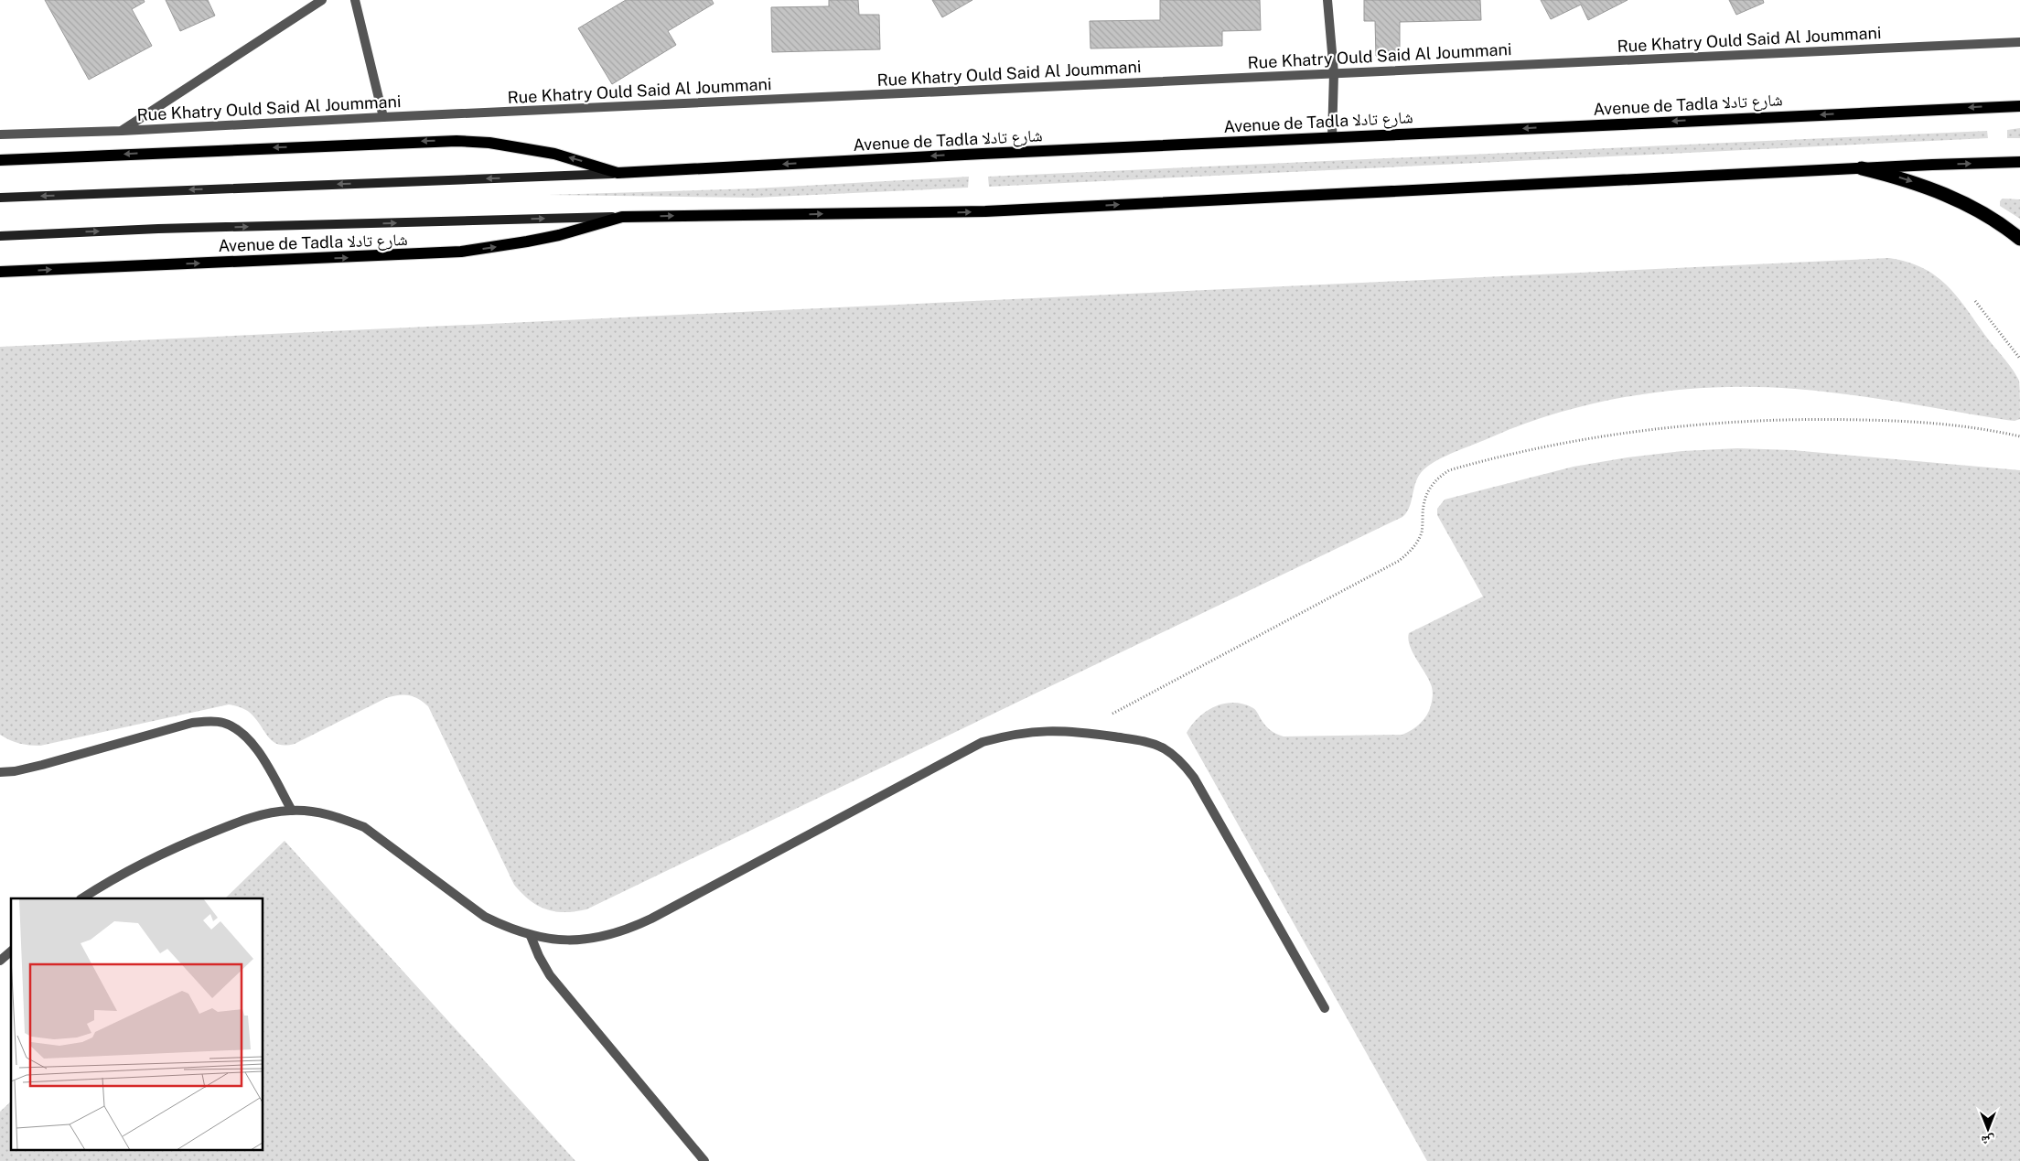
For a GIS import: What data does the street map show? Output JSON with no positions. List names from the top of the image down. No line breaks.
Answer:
{"streets":{"main road":["Avenue de Tadla شارع تادلا"],"street":["Rue Khatry Ould Said Al Joummani"]},"north":"bottom"}
